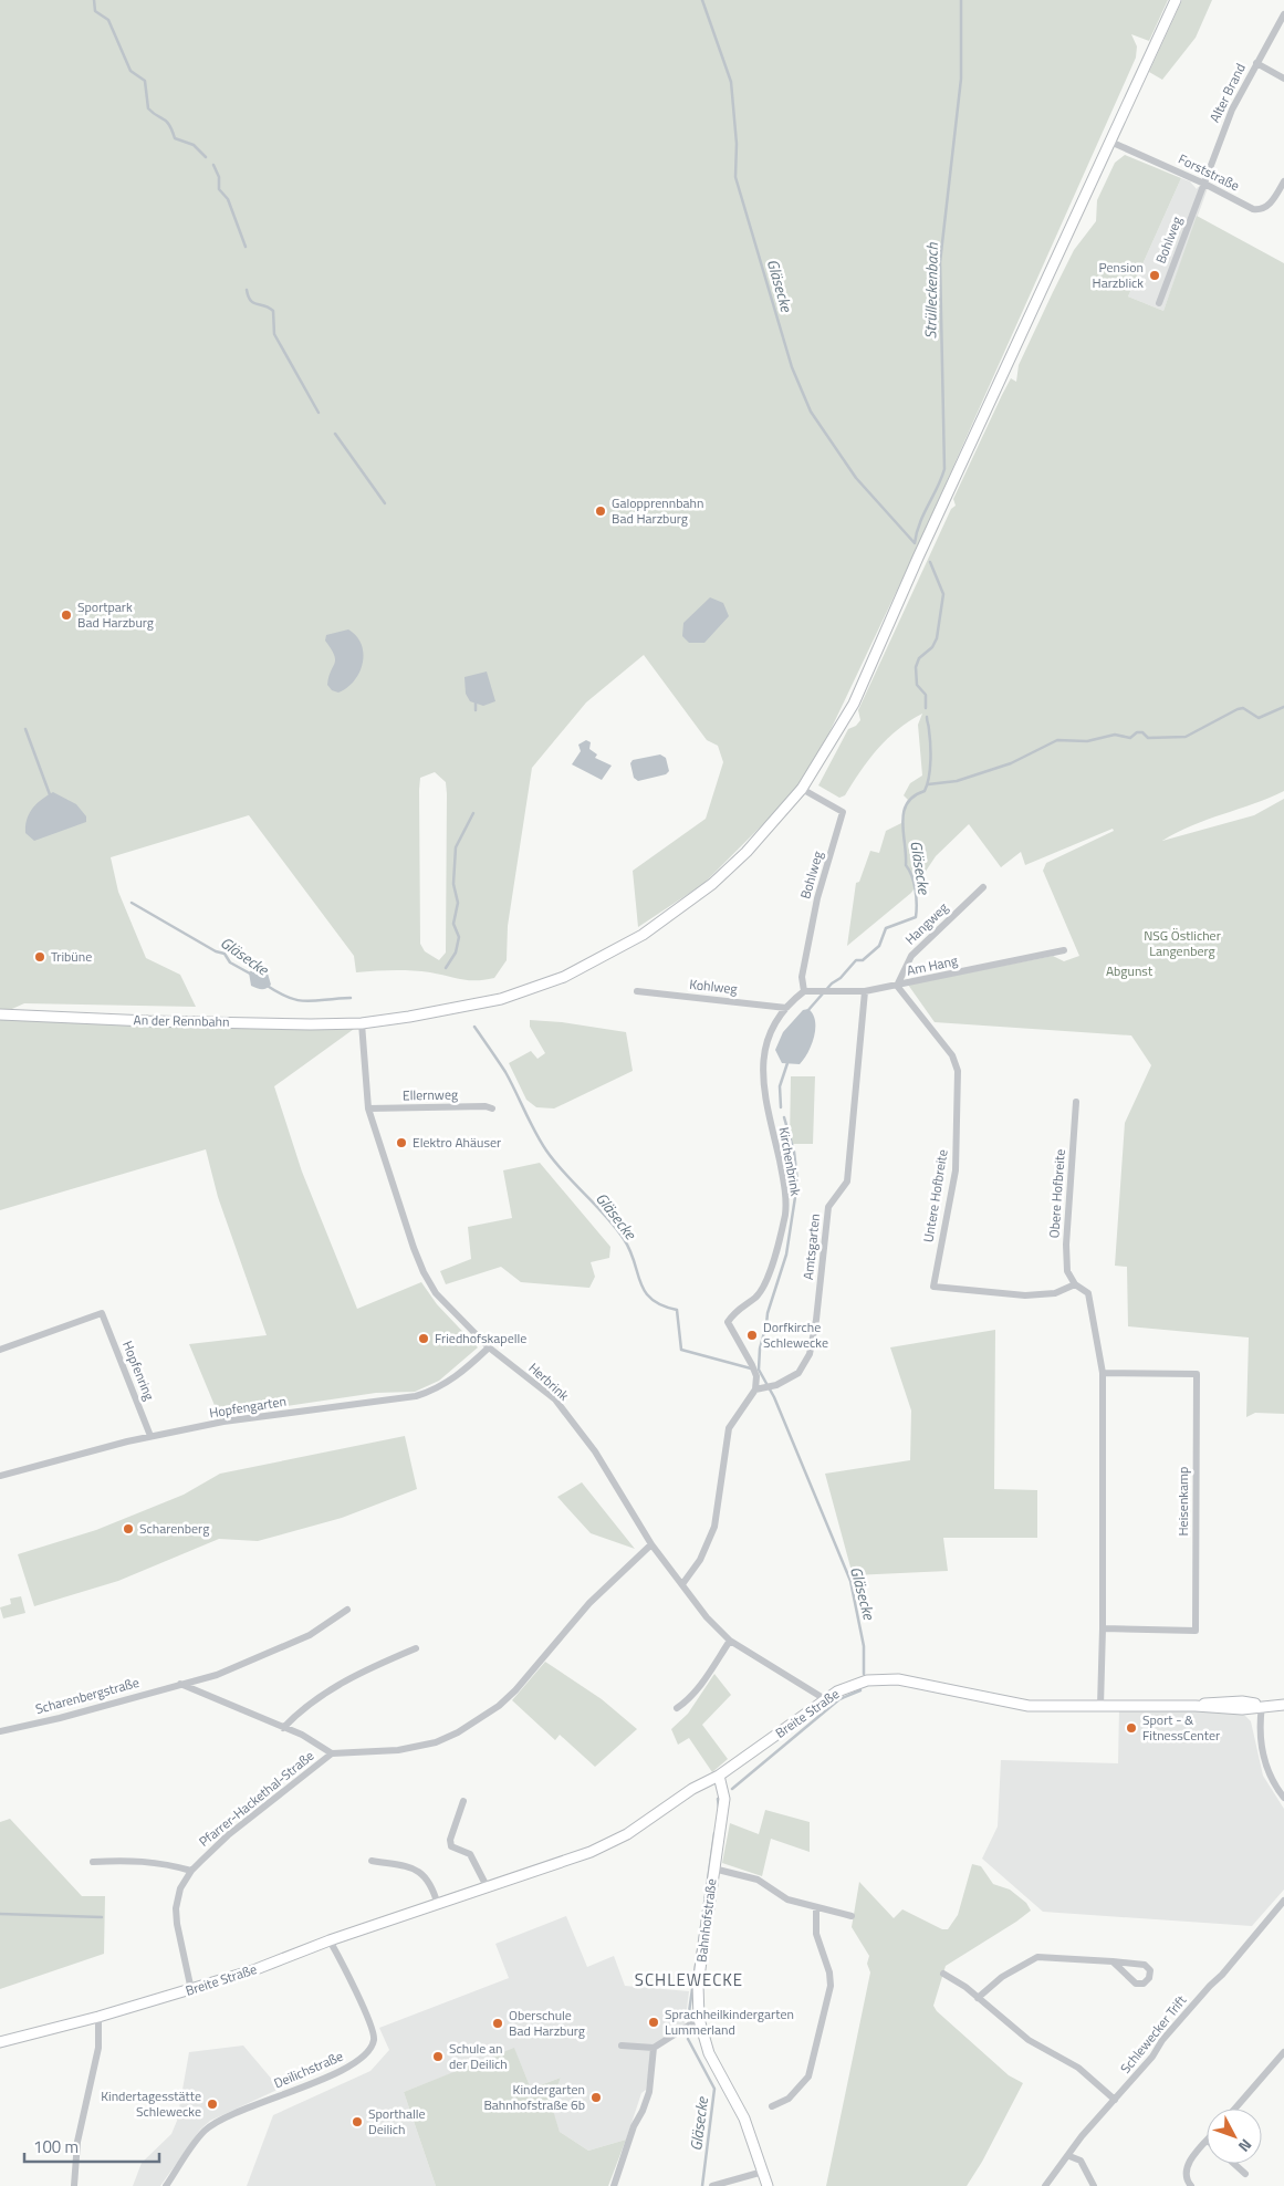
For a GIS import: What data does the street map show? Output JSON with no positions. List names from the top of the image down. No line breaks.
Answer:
{"streets":{"street":["Alter Brand","Forststraße","Bohlweg","Hangweg","Am Hang","Kohlweg","An der Rennbahn","Ellernweg","Kirchenbrink","Obere Hofbreite","Untere Hofbreite","Amtsgarten","Hopfenring","Herbrink","Hopfengarten","Heisenkamp","Scharenbergstraße","Breite Straße","Pfarrer-Hackethal-Straße","Bahnhofstraße","Schlewecker Trift","Deilichstraße"]},"crossings":[["Alter Brand","Forststraße"],["Alter Brand","Bohlweg"],["Forststraße","Bohlweg"],["Forststraße","An der Rennbahn"],["Bohlweg","Am Hang"],["Bohlweg","An der Rennbahn"],["Bohlweg","Kirchenbrink"],["Hangweg","Am Hang"],["Hangweg","Untere Hofbreite"],["Am Hang","Kirchenbrink"],["Am Hang","Untere Hofbreite"],["Am Hang","Amtsgarten"],["Kohlweg","Kirchenbrink"],["An der Rennbahn","Herbrink"],["Ellernweg","Herbrink"],["Kirchenbrink","Amtsgarten"],["Kirchenbrink","Herbrink"],["Obere Hofbreite","Untere Hofbreite"],["Hopfenring","Hopfengarten"],["Herbrink","Hopfengarten"],["Herbrink","Breite Straße"],["Herbrink","Pfarrer-Hackethal-Straße"],["Breite Straße","Pfarrer-Hackethal-Straße"],["Breite Straße","Bahnhofstraße"],["Breite Straße","Deilichstraße"]],"districts":["SCHLEWECKE"],"water":["Gläsecke","Strülleckenbach"],"parks":["NSG Östlicher Langenberg","Abgunst"],"places":["Pension Harzblick","Galopprennbahn Bad Harzburg","Sportpark Bad Harzburg","Tribüne","Elektro Ahäuser","Dorfkirche Schlewecke","Friedhofskapelle","Scharenberg","Sport - & FitnessCenter","Sprachheilkindergarten Lummerland","Oberschule Bad Harzburg","Schule an der Deilich","Kindergarten Bahnhofstraße 6b","Kindertagesstätte Schlewecke","Sporthalle Deilich"],"scale_bar":"100 m","north":"bottom right"}
